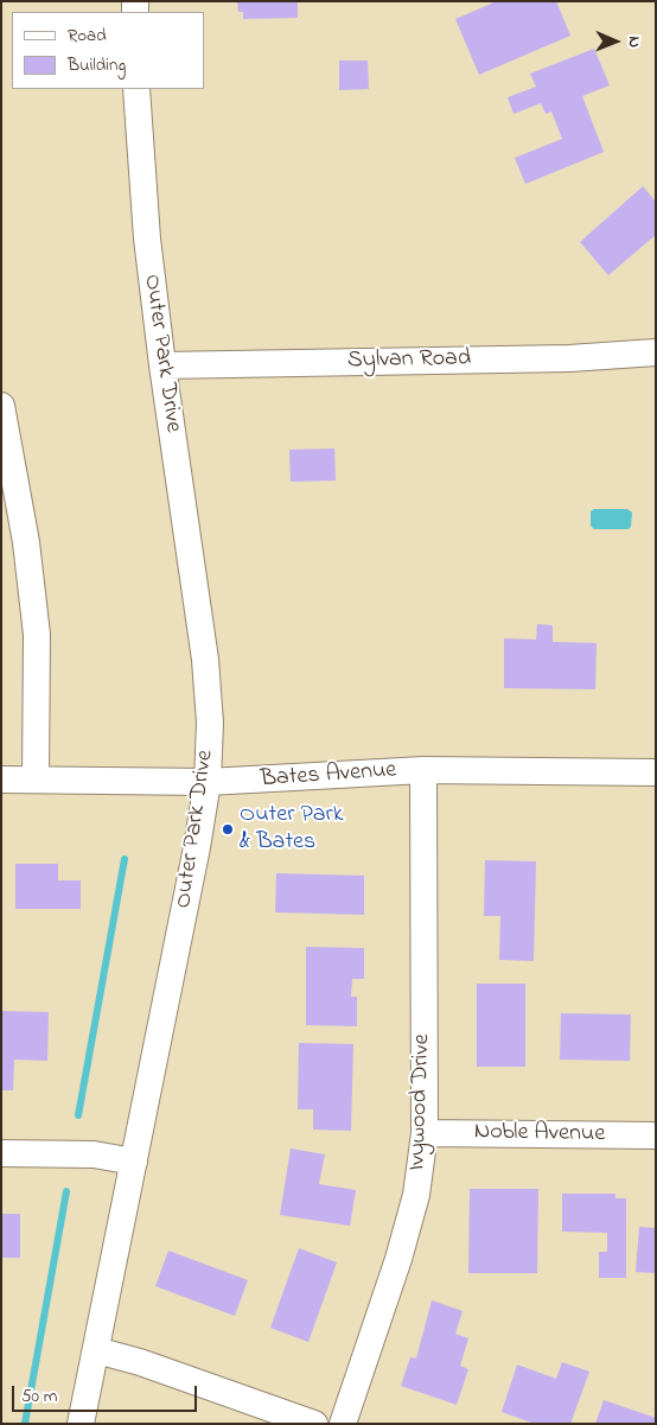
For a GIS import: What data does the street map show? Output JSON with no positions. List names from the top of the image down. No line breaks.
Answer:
{"streets":{"street":["Outer Park Drive","Sylvan Road","Bates Avenue","Ivywood Drive","Noble Avenue"]},"crossings":[["Outer Park Drive","Sylvan Road"],["Outer Park Drive","Bates Avenue"],["Bates Avenue","Ivywood Drive"],["Ivywood Drive","Noble Avenue"]],"places":["Outer Park & Bates"],"legend":["Road","Building"],"scale_bar":"50 m","north":"right"}
